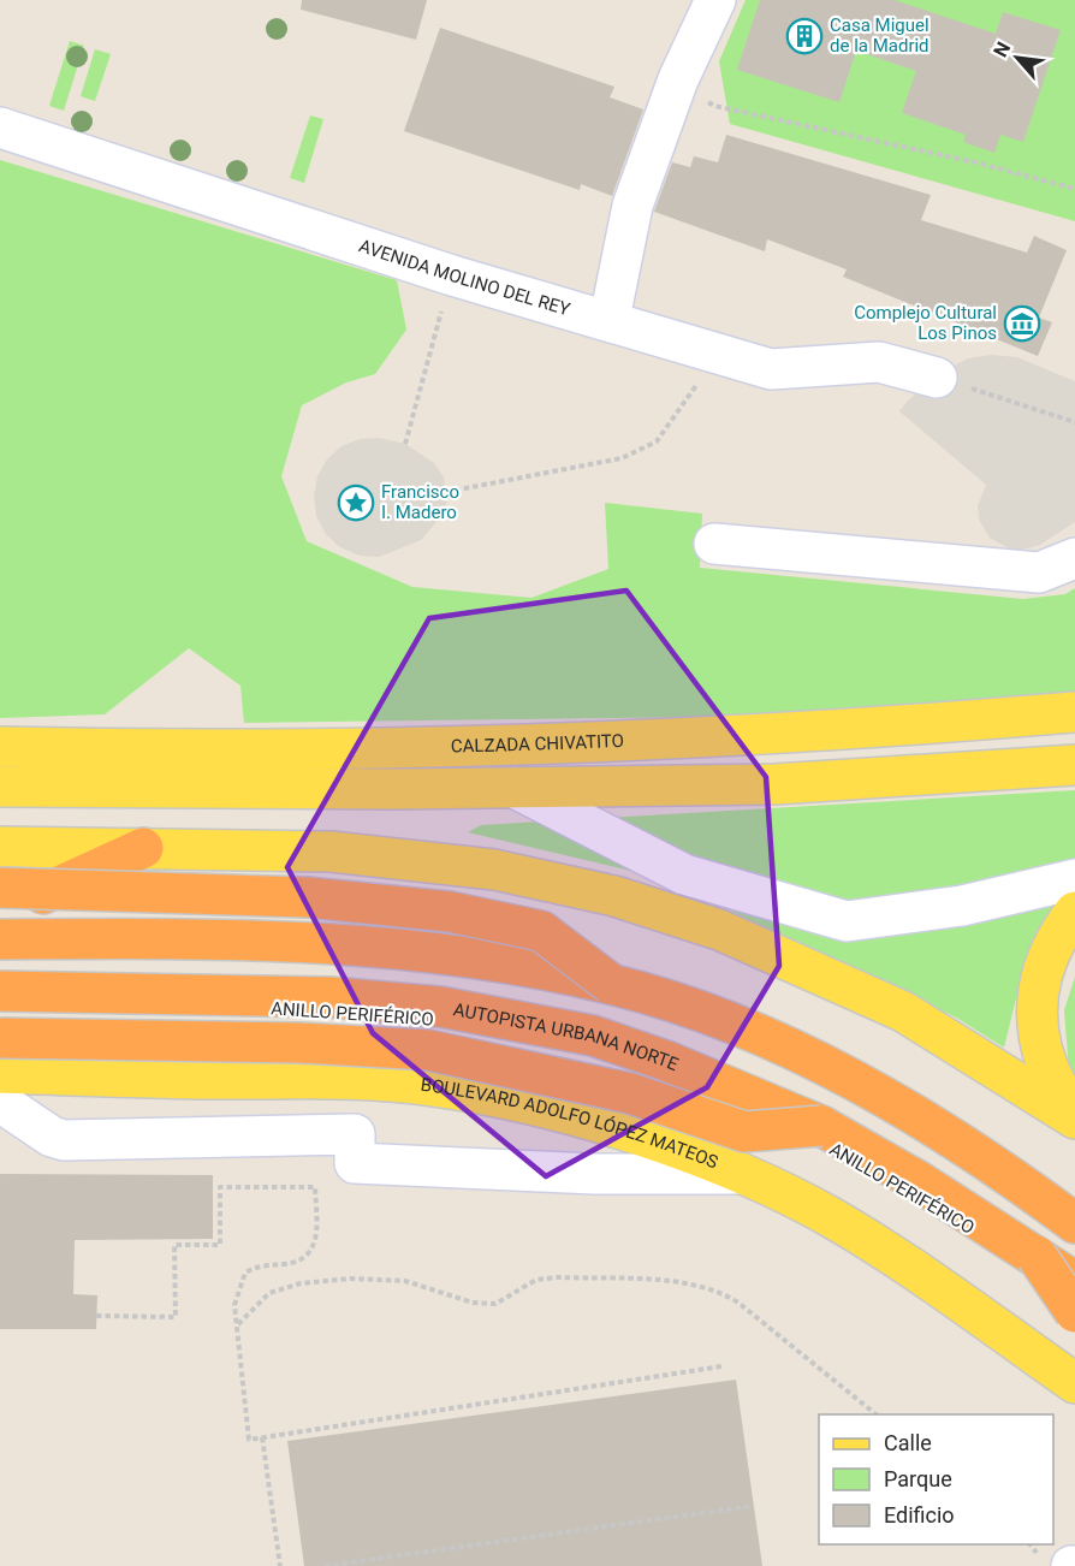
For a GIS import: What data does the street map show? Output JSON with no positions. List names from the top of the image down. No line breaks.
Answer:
{"streets":{"highway":["ANILLO PERIFÉRICO","AUTOPISTA URBANA NORTE"],"main road":["CALZADA CHIVATITO","BOULEVARD ADOLFO LÓPEZ MATEOS"],"street":["AVENIDA MOLINO DEL REY"]},"places":{"building":["Casa Miguel de la Madrid"],"museum":["Complejo Cultural Los Pinos"],"place":["Francisco I. Madero"]},"legend":["Calle","Parque","Edificio"],"north":"top left"}
